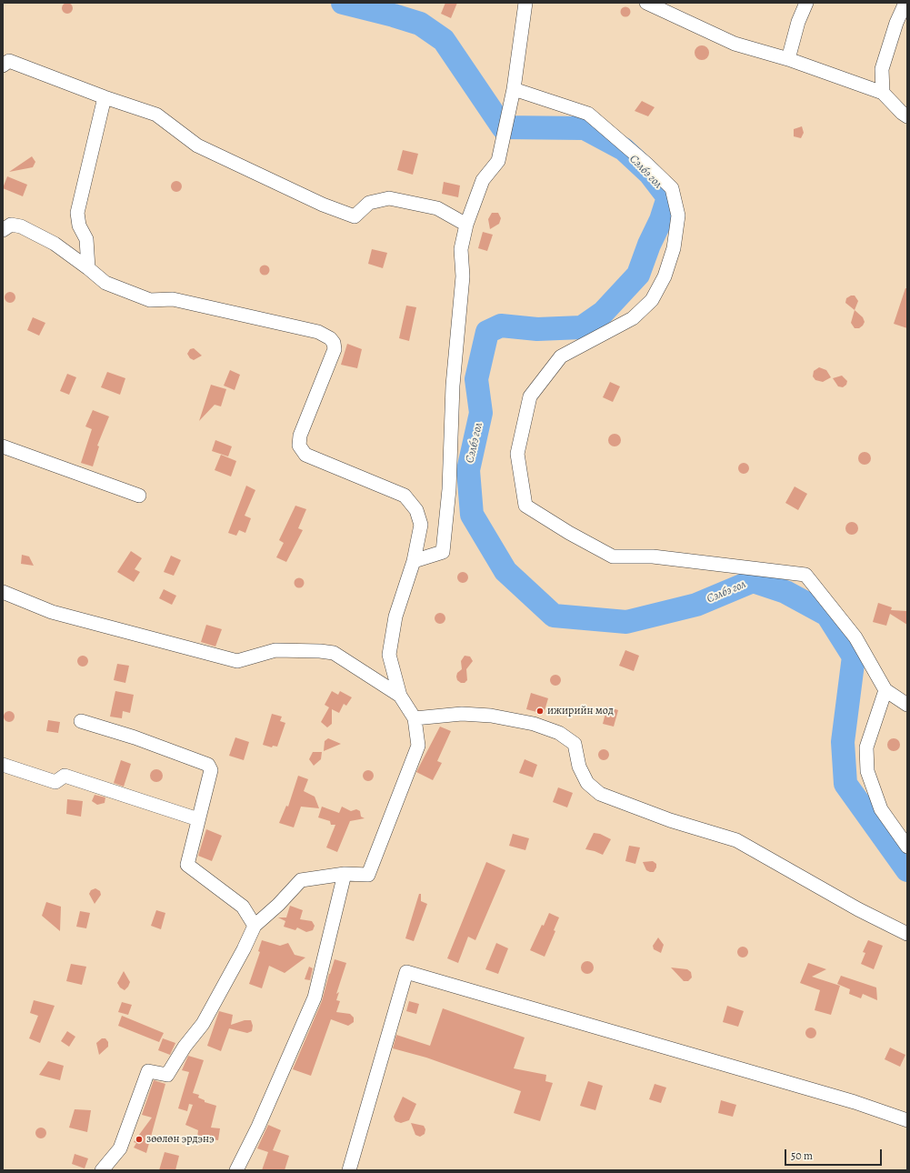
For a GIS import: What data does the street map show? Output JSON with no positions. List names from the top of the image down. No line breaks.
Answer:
{"water":["Сэлбэ гол"],"places":["ижирийн мод","зөөлөн эрдэнэ"],"scale_bar":"50 m"}
